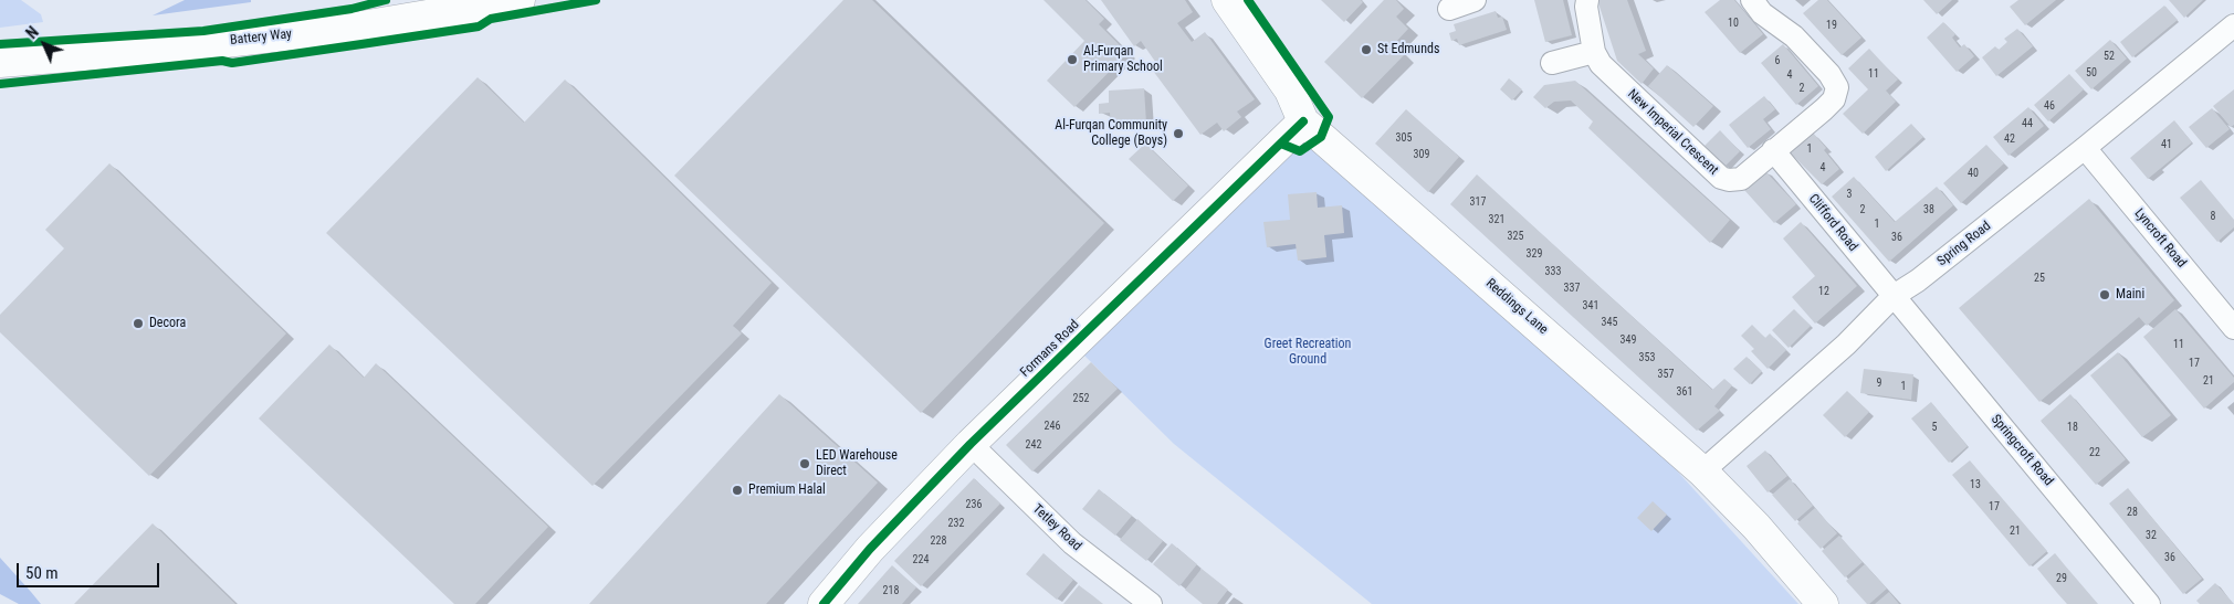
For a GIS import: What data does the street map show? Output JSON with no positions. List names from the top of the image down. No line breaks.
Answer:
{"streets":{"street":["Battery Way","New Imperial Crescent","Clifford Road","Lyncroft Road","Spring Road","Reddings Lane","Formans Road","Springcroft Road","Tetley Road"]},"crossings":[["New Imperial Crescent","Clifford Road"],["Clifford Road","Spring Road"],["Clifford Road","Springcroft Road"],["Lyncroft Road","Spring Road"],["Spring Road","Reddings Lane"],["Spring Road","Springcroft Road"],["Reddings Lane","Formans Road"],["Formans Road","Tetley Road"]],"parks":["Greet Recreation Ground"],"places":["St Edmunds","Al-Furqan Primary School","Al-Furqan Community College (Boys)","Maini","Decora","LED Warehouse Direct","Premium Halal"],"house_numbers":["10","19","52","6","50","11","4","2","46","44","305","42","41","1","309","4","40","3","317","2","38","8","321","1","325","36","329","333","25","337","12","341","345","349","11","353","17","357","21","9","1","361","252","246","5","18","242","22","13","236","17","28","232","21","32","228","36","224","29","218"],"scale_bar":"50 m","north":"top left"}
